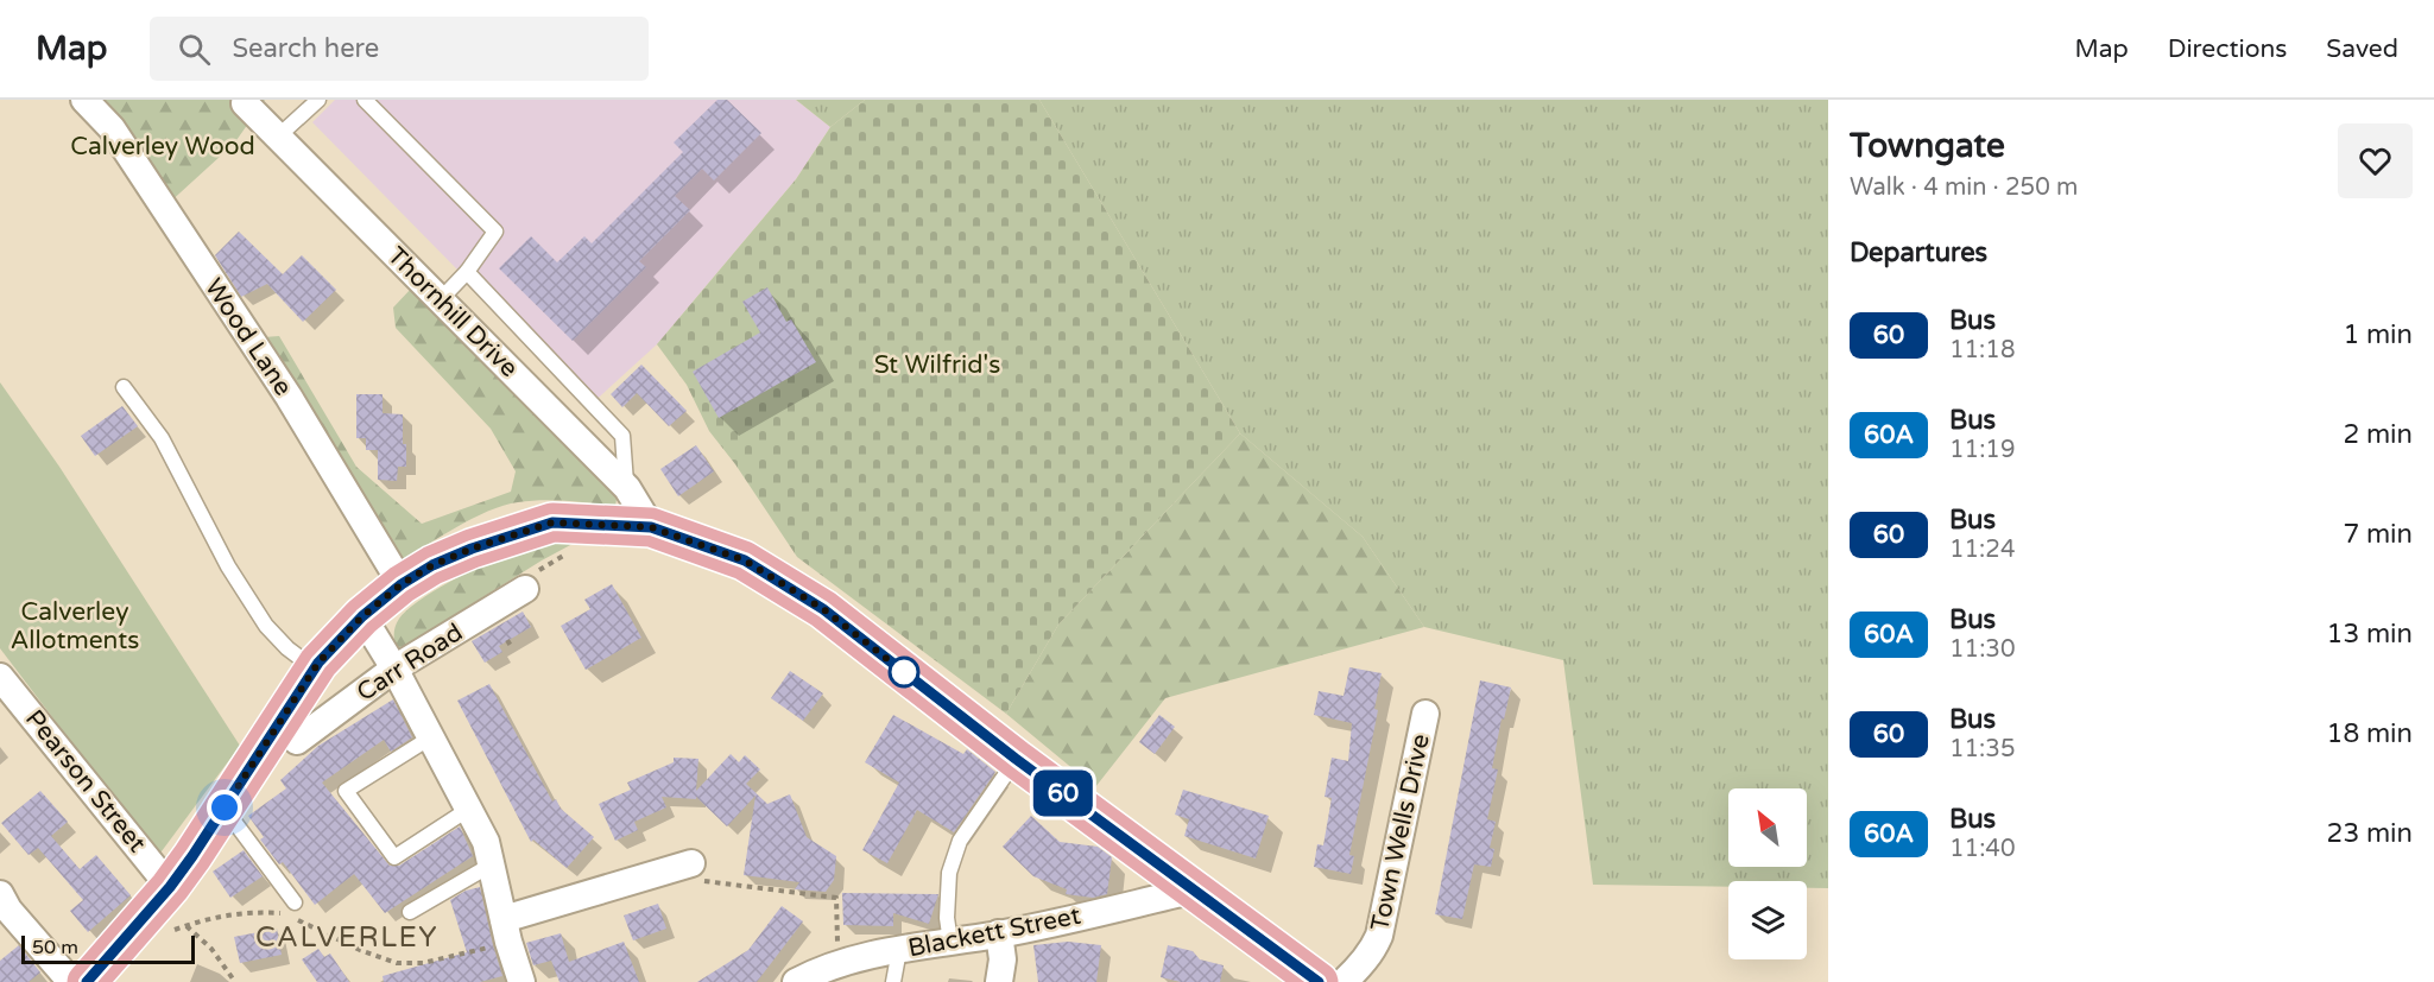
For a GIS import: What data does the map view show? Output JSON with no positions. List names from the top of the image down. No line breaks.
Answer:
{"streets":{"street":["Thornhill Drive","Wood Lane","Carr Road","Pearson Street","Town Wells Drive","Blackett Street"]},"districts":["CALVERLEY"],"parks":["Calverley Wood","St Wilfrid's","Calverley Allotments"],"lines":["bus line 60"],"scale_bar":"50 m","north":"top left","page":{"header":"Map","search":"Search here","nav":["Map","Directions","Saved"],"on_map":"60","heading":[["Towngate","Walk · 4 min · 250 m"],"Departures"],"list":[{"mark":"60","name":"Bus","note":"11:18","value":"1 min"},{"mark":"60A","name":"Bus","note":"11:19","value":"2 min"},{"mark":"60","name":"Bus","note":"11:24","value":"7 min"},{"mark":"60A","name":"Bus","note":"11:30","value":"13 min"},{"mark":"60","name":"Bus","note":"11:35","value":"18 min"},{"mark":"60A","name":"Bus","note":"11:40","value":"23 min"}],"scale":"50 m"}}
